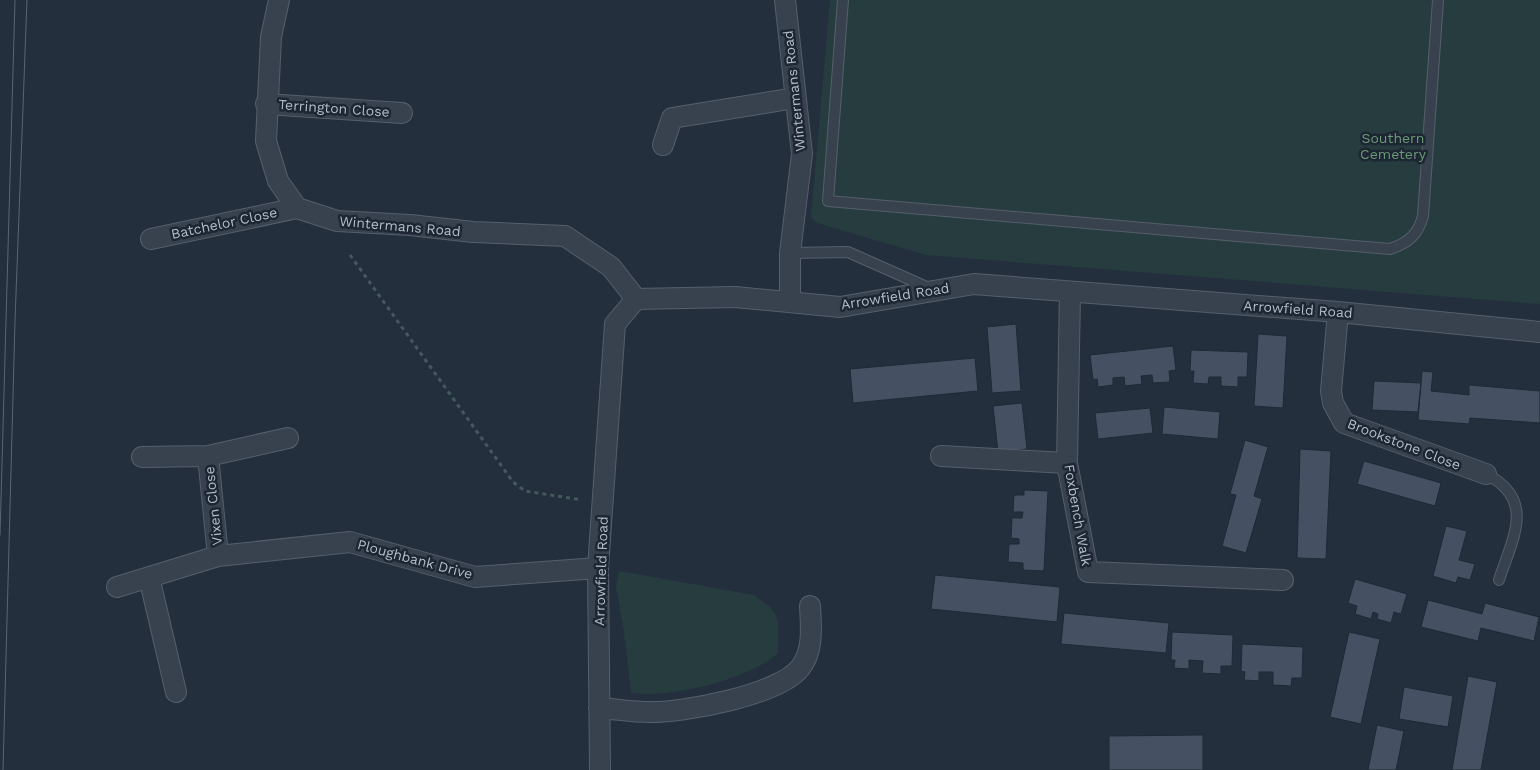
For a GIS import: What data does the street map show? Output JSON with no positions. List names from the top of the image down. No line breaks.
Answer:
{"streets":{"street":["Wintermans Road","Terrington Close","Batchelor Close","Arrowfield Road","Brookstone Close","Vixen Close","Foxbench Walk","Ploughbank Drive"]},"crossings":[["Wintermans Road","Batchelor Close"],["Wintermans Road","Arrowfield Road"],["Arrowfield Road","Brookstone Close"],["Arrowfield Road","Foxbench Walk"],["Arrowfield Road","Ploughbank Drive"],["Vixen Close","Ploughbank Drive"]],"parks":["Southern Cemetery"]}
